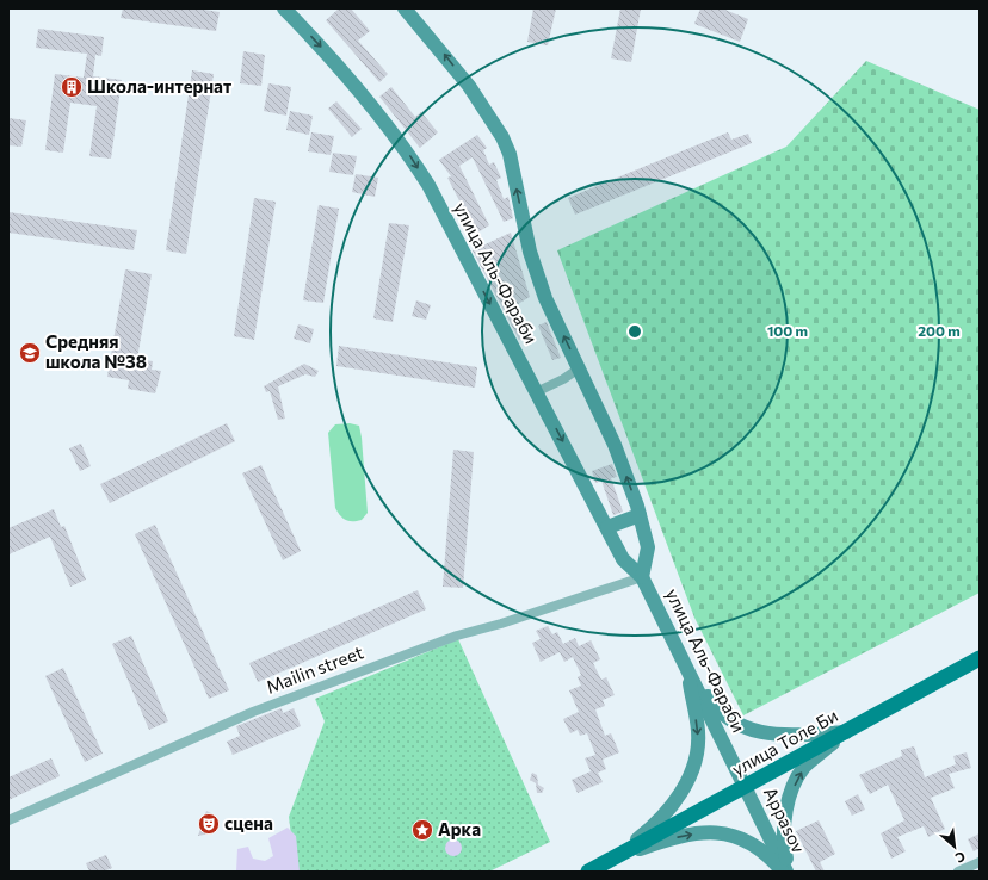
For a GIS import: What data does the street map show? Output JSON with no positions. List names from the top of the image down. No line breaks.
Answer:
{"streets":{"main road":["улица Аль-Фараби","улица Толе Би","Appasov"],"street":["Mailin street"]},"crossings":[["улица Аль-Фараби","Mailin street"],["улица Аль-Фараби","улица Толе Би"],["улица Аль-Фараби","Appasov"],["улица Толе Би","Appasov"]],"places":{"building":["Школа-интернат"],"school or university":["Средняя школа №38"],"theatre":["сцена"],"place":["Арка"]},"north":"bottom right","rings":["100 m","200 m"]}
